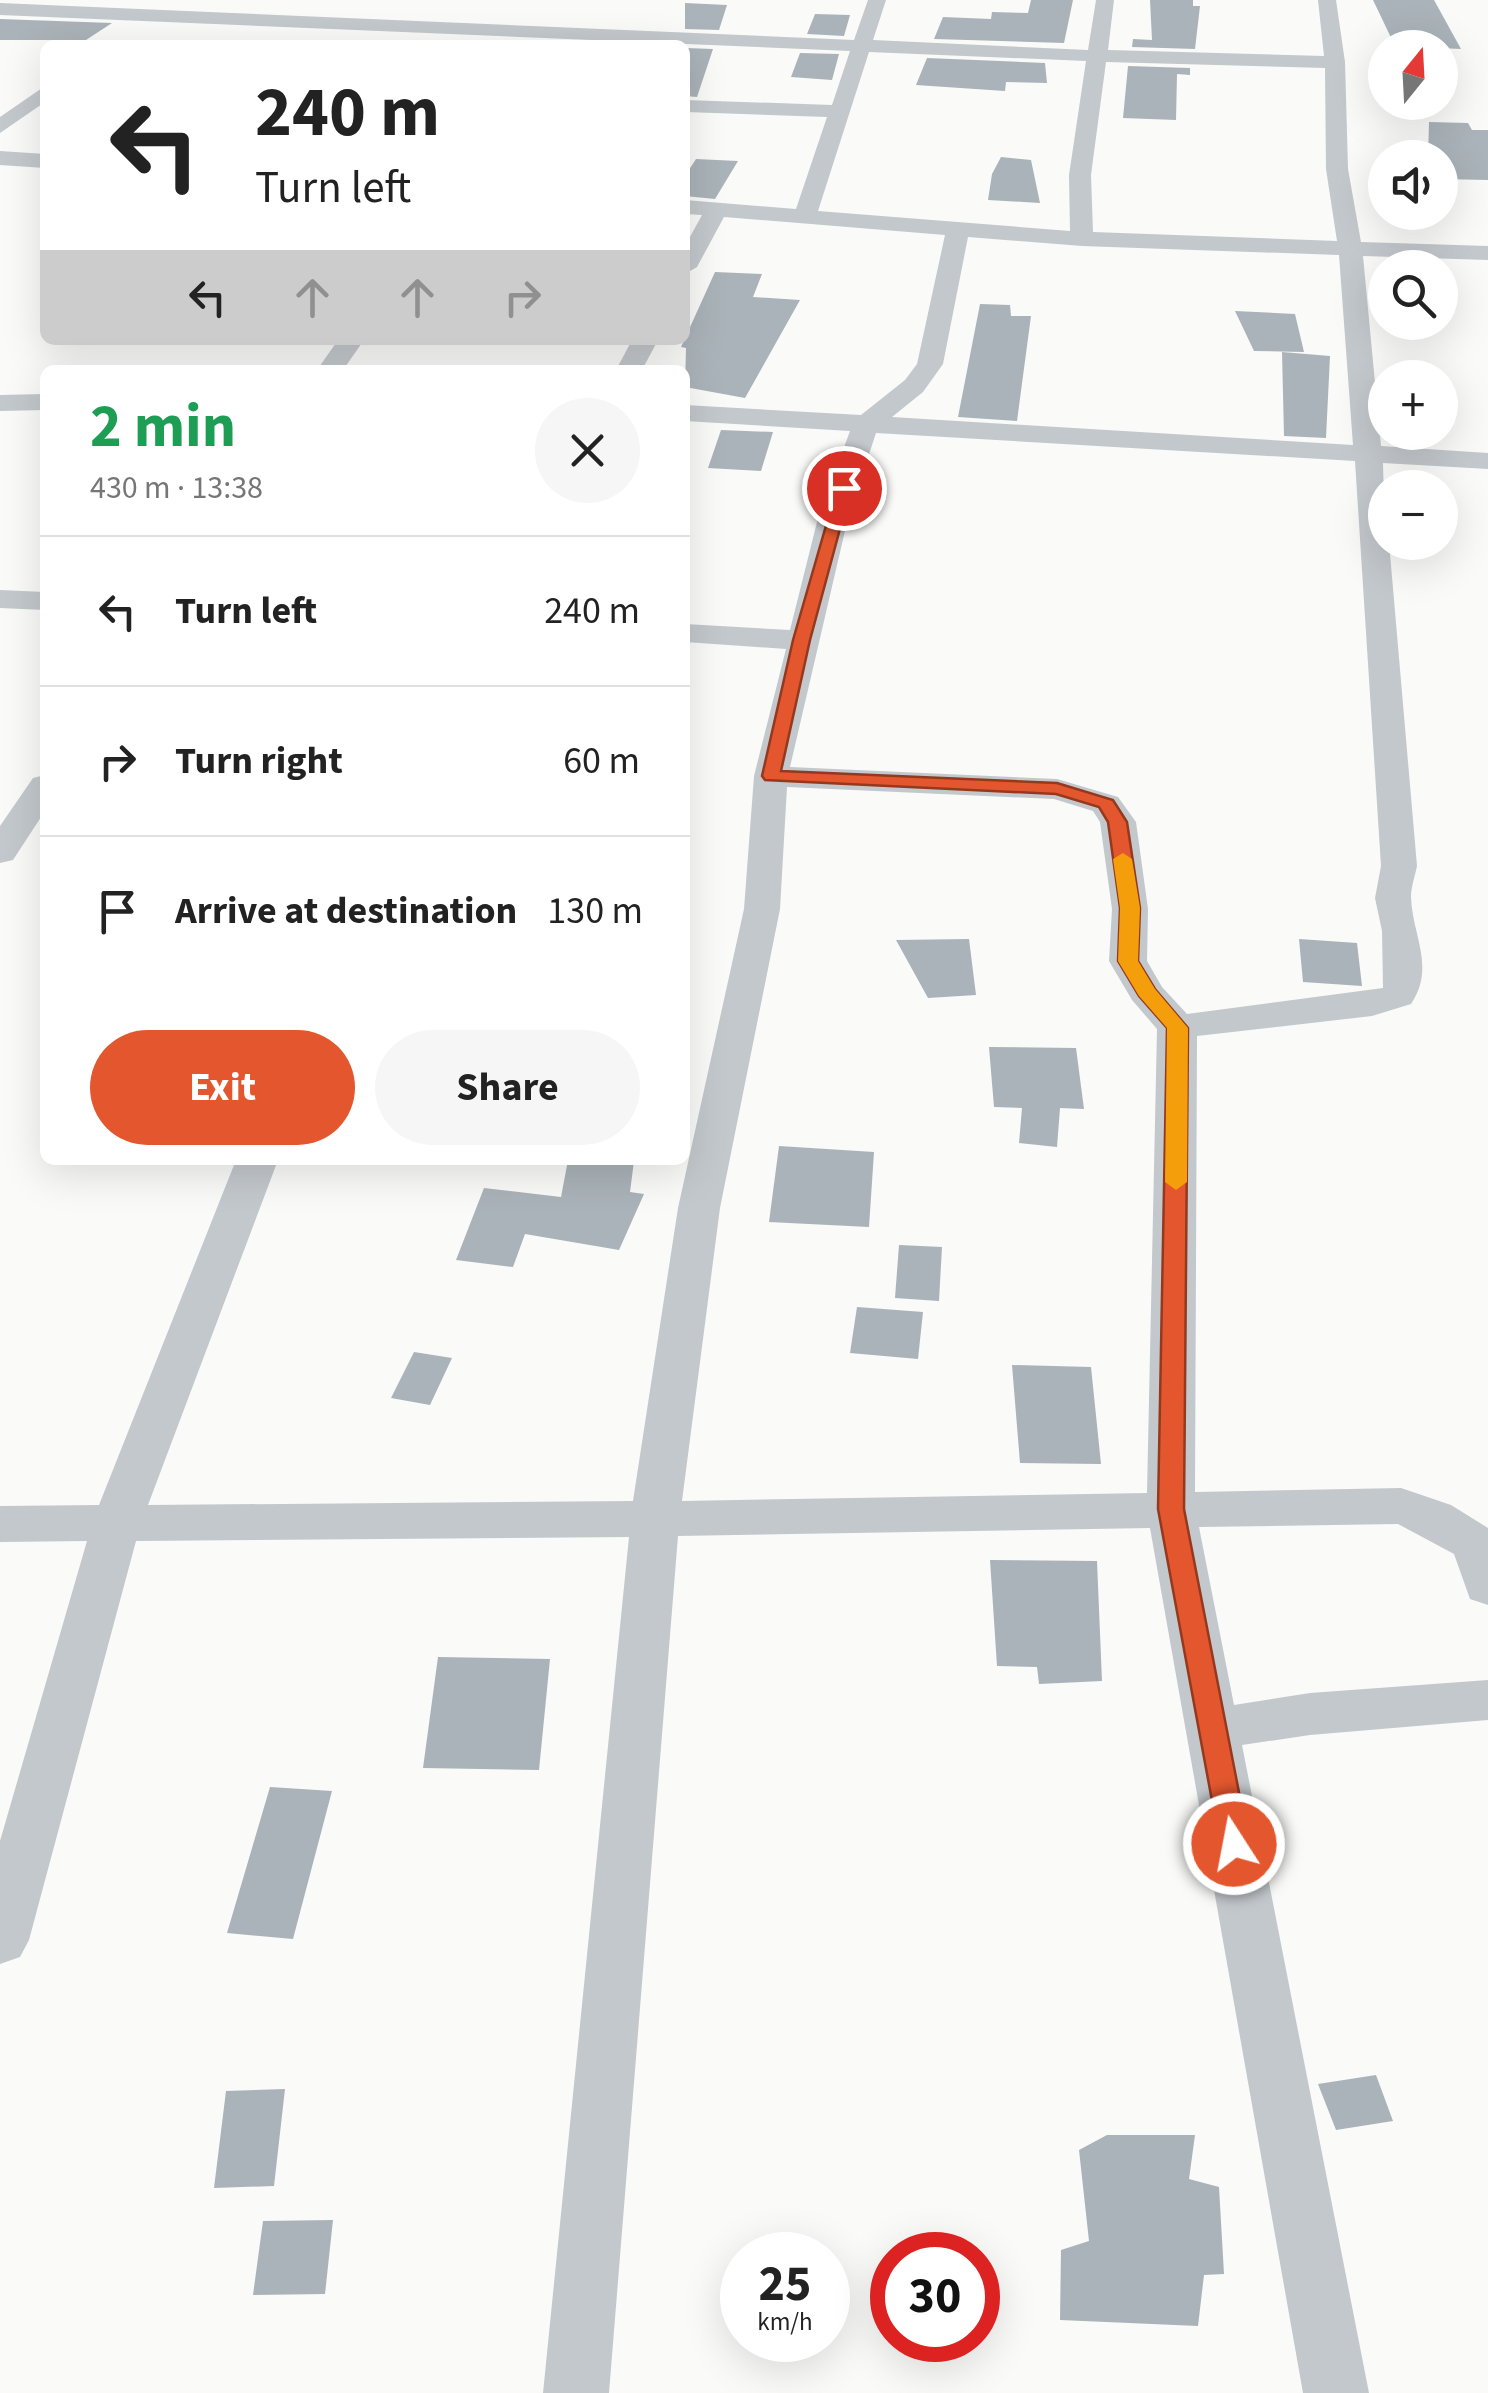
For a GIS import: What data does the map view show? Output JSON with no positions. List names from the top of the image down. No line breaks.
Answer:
{"north":"top","page":{"map_buttons":["+","−"],"turn":["240 m","Turn left"],"heading":["2 min","430 m · 13:38"],"list":[{"name":"Turn left","value":"240 m"},{"name":"Turn right","value":"60 m"},{"name":"Arrive at destination","value":"130 m"}],"buttons":["Exit","Share"],"speed":"25 km/h","limit":"30"}}
